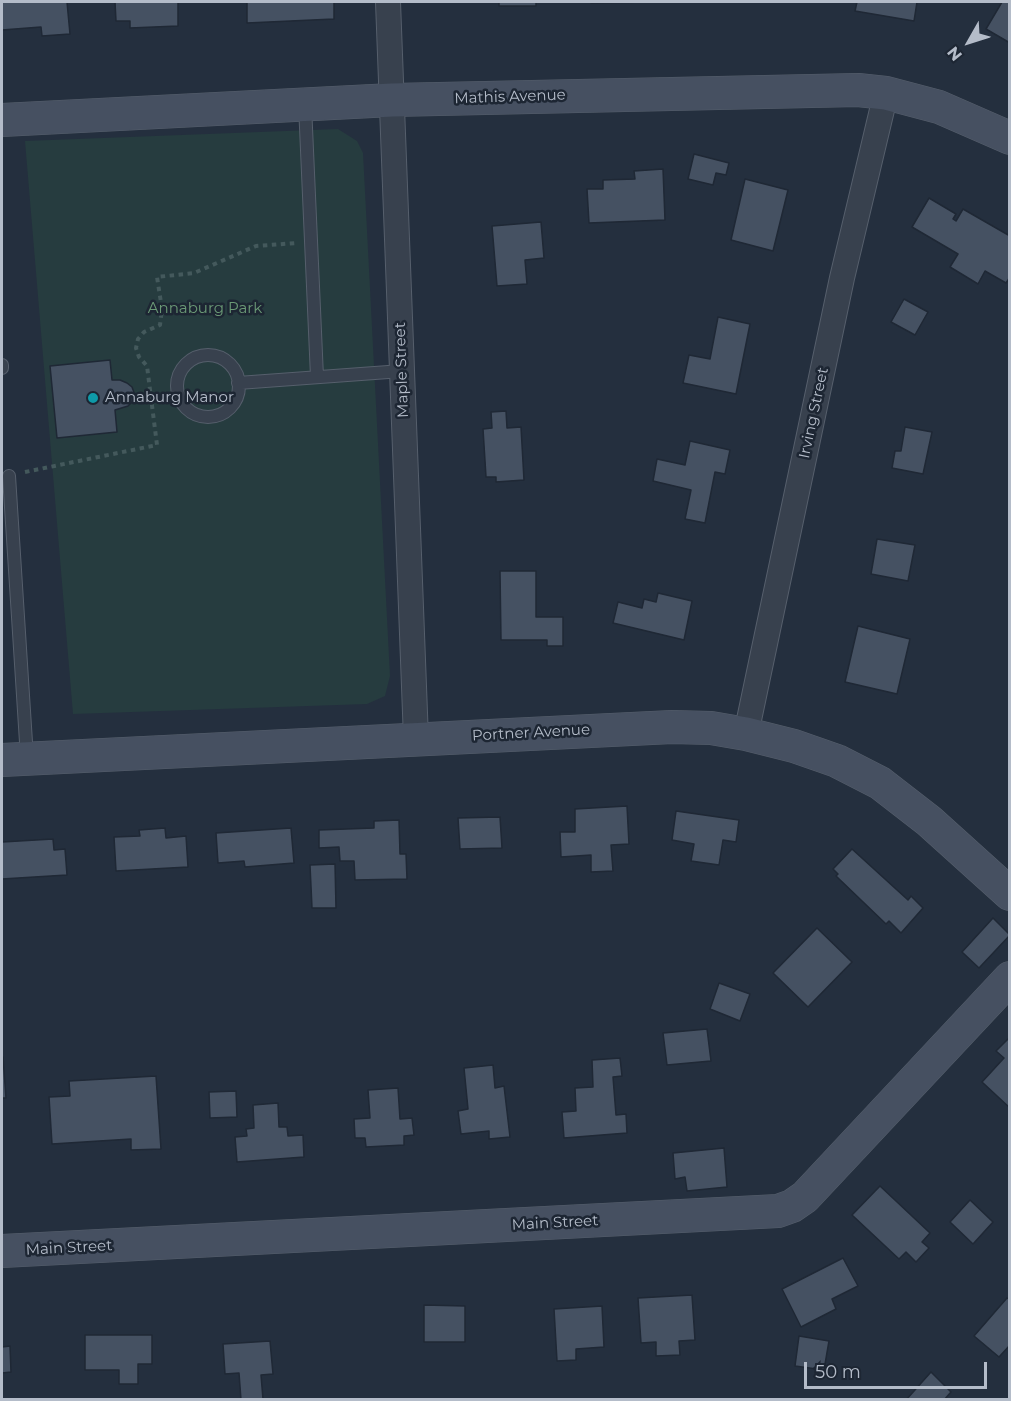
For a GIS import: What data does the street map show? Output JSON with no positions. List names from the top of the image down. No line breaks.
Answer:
{"streets":{"street":["Mathis Avenue","Maple Street","Irving Street","Portner Avenue","Main Street"]},"crossings":[["Mathis Avenue","Maple Street"],["Mathis Avenue","Irving Street"],["Maple Street","Portner Avenue"],["Irving Street","Portner Avenue"]],"parks":["Annaburg Park"],"places":["Annaburg Manor"],"scale_bar":"50 m","north":"bottom left"}
